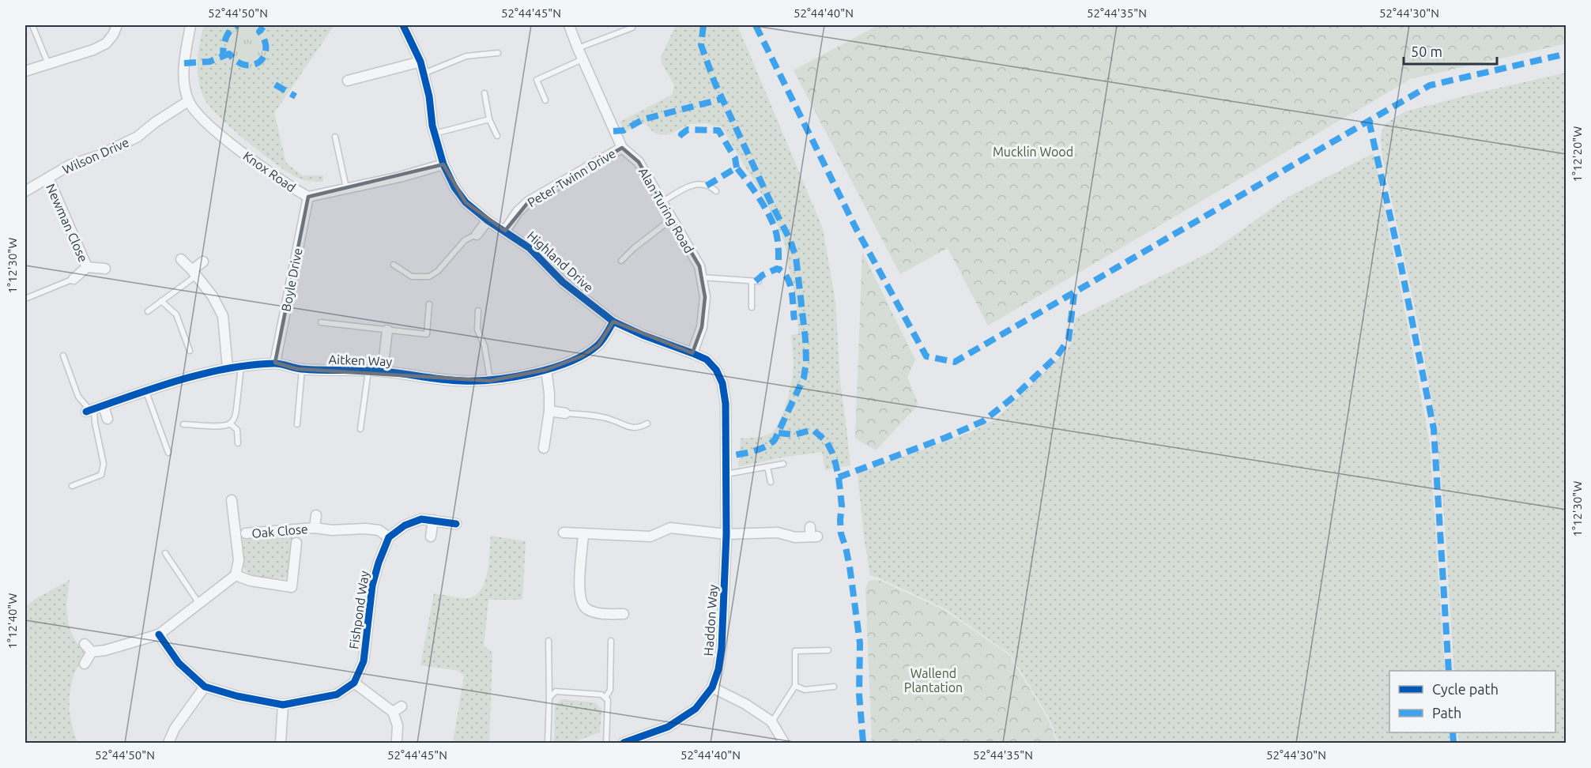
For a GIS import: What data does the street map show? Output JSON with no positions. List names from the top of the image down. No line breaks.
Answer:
{"streets":{"street":["Wilson Drive","Knox Road","Peter Twinn Drive","Alan Turing Road","Newman Close","Highland Drive","Boyle Drive","Aitken Way","Oak Close","Fishpond Way","Haddon Way"]},"crossings":[["Wilson Drive","Knox Road"],["Wilson Drive","Newman Close"],["Knox Road","Highland Drive"],["Knox Road","Boyle Drive"],["Peter Twinn Drive","Alan Turing Road"],["Peter Twinn Drive","Highland Drive"],["Alan Turing Road","Highland Drive"],["Highland Drive","Aitken Way"],["Highland Drive","Haddon Way"],["Boyle Drive","Aitken Way"],["Oak Close","Fishpond Way"]],"parks":["Mucklin Wood","Wallend Plantation"],"legend":["Cycle path","Path"],"scale_bar":"50 m","coordinates":["52°44'50\"N","52°44'45\"N","52°44'40\"N","52°44'35\"N","52°44'30\"N","1°12'20\"W","1°12'30\"W","1°12'40\"W"]}
